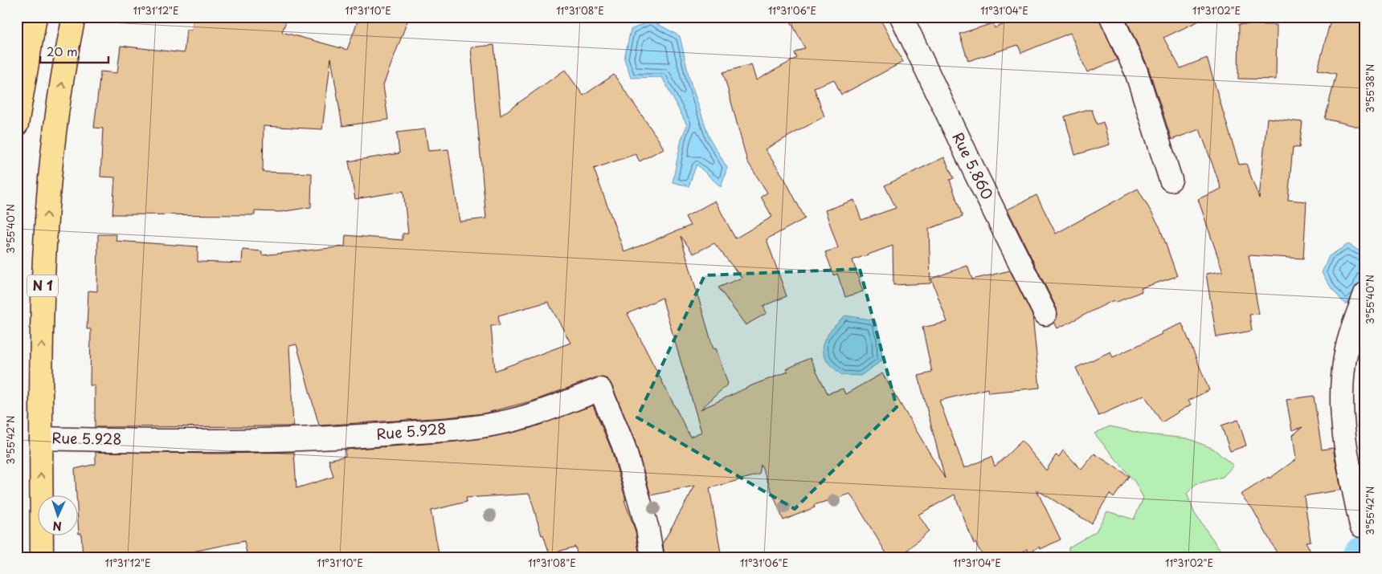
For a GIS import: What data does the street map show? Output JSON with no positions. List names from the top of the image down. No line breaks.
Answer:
{"streets":{"highway":["N 1"],"street":["Rue 5.860","Rue 5.928"]},"crossings":[["N 1","Rue 5.928"]],"scale_bar":"20 m","north":"bottom","coordinates":["11°31'12\"E","11°31'10\"E","11°31'08\"E","11°31'06\"E","11°31'04\"E","11°31'02\"E","3°55'38\"N","3°55'40\"N","3°55'42\"N"]}
